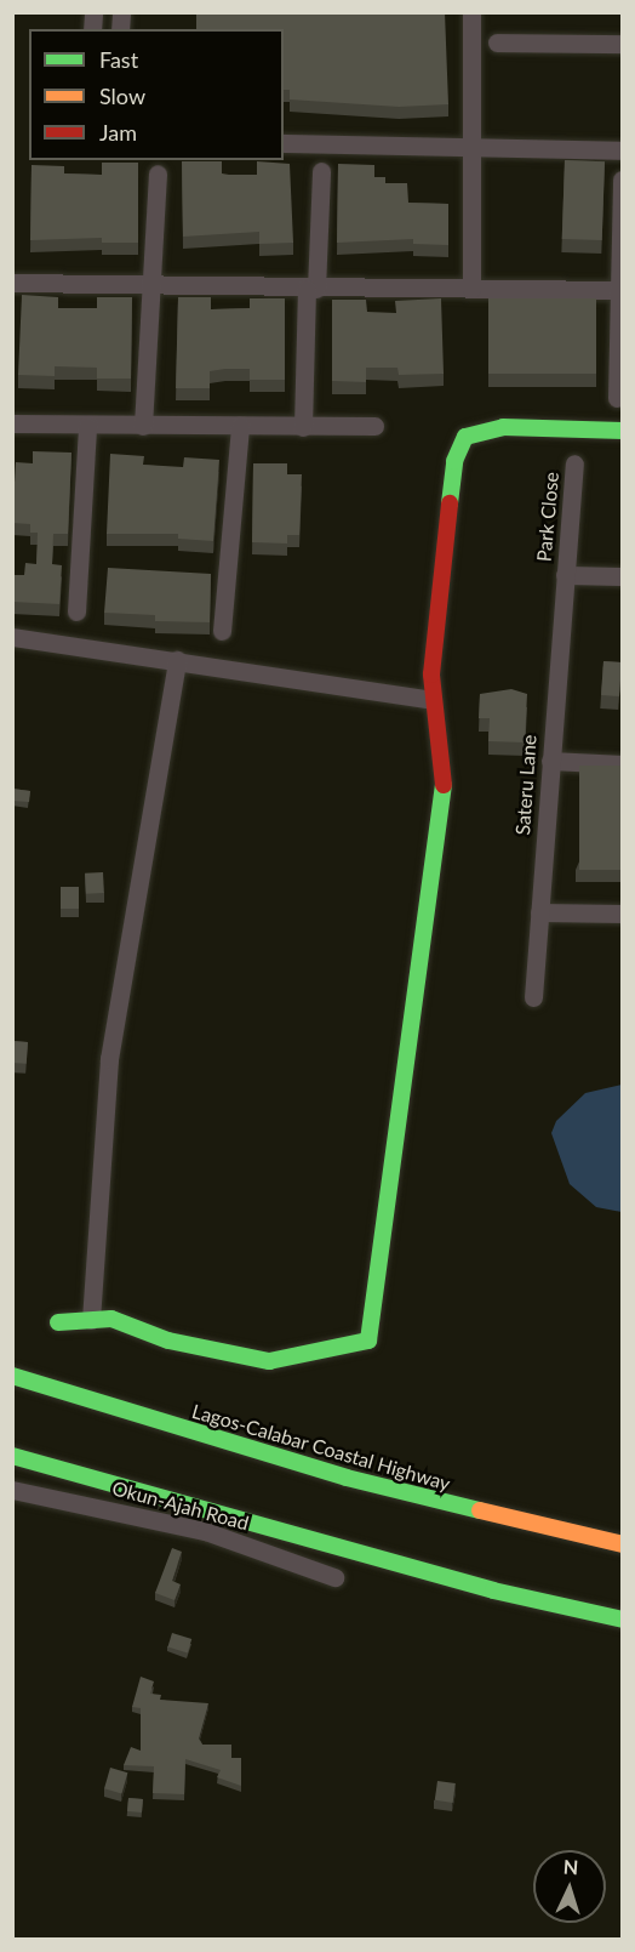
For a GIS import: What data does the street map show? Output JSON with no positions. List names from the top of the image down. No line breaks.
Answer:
{"streets":{"main road":["Lagos-Calabar Coastal Highway"],"street":["Park Close","Sateru Lane","Okun-Ajah Road"]},"crossings":[["Park Close","Sateru Lane"]],"legend":["Fast","Slow","Jam"],"north":"top"}
